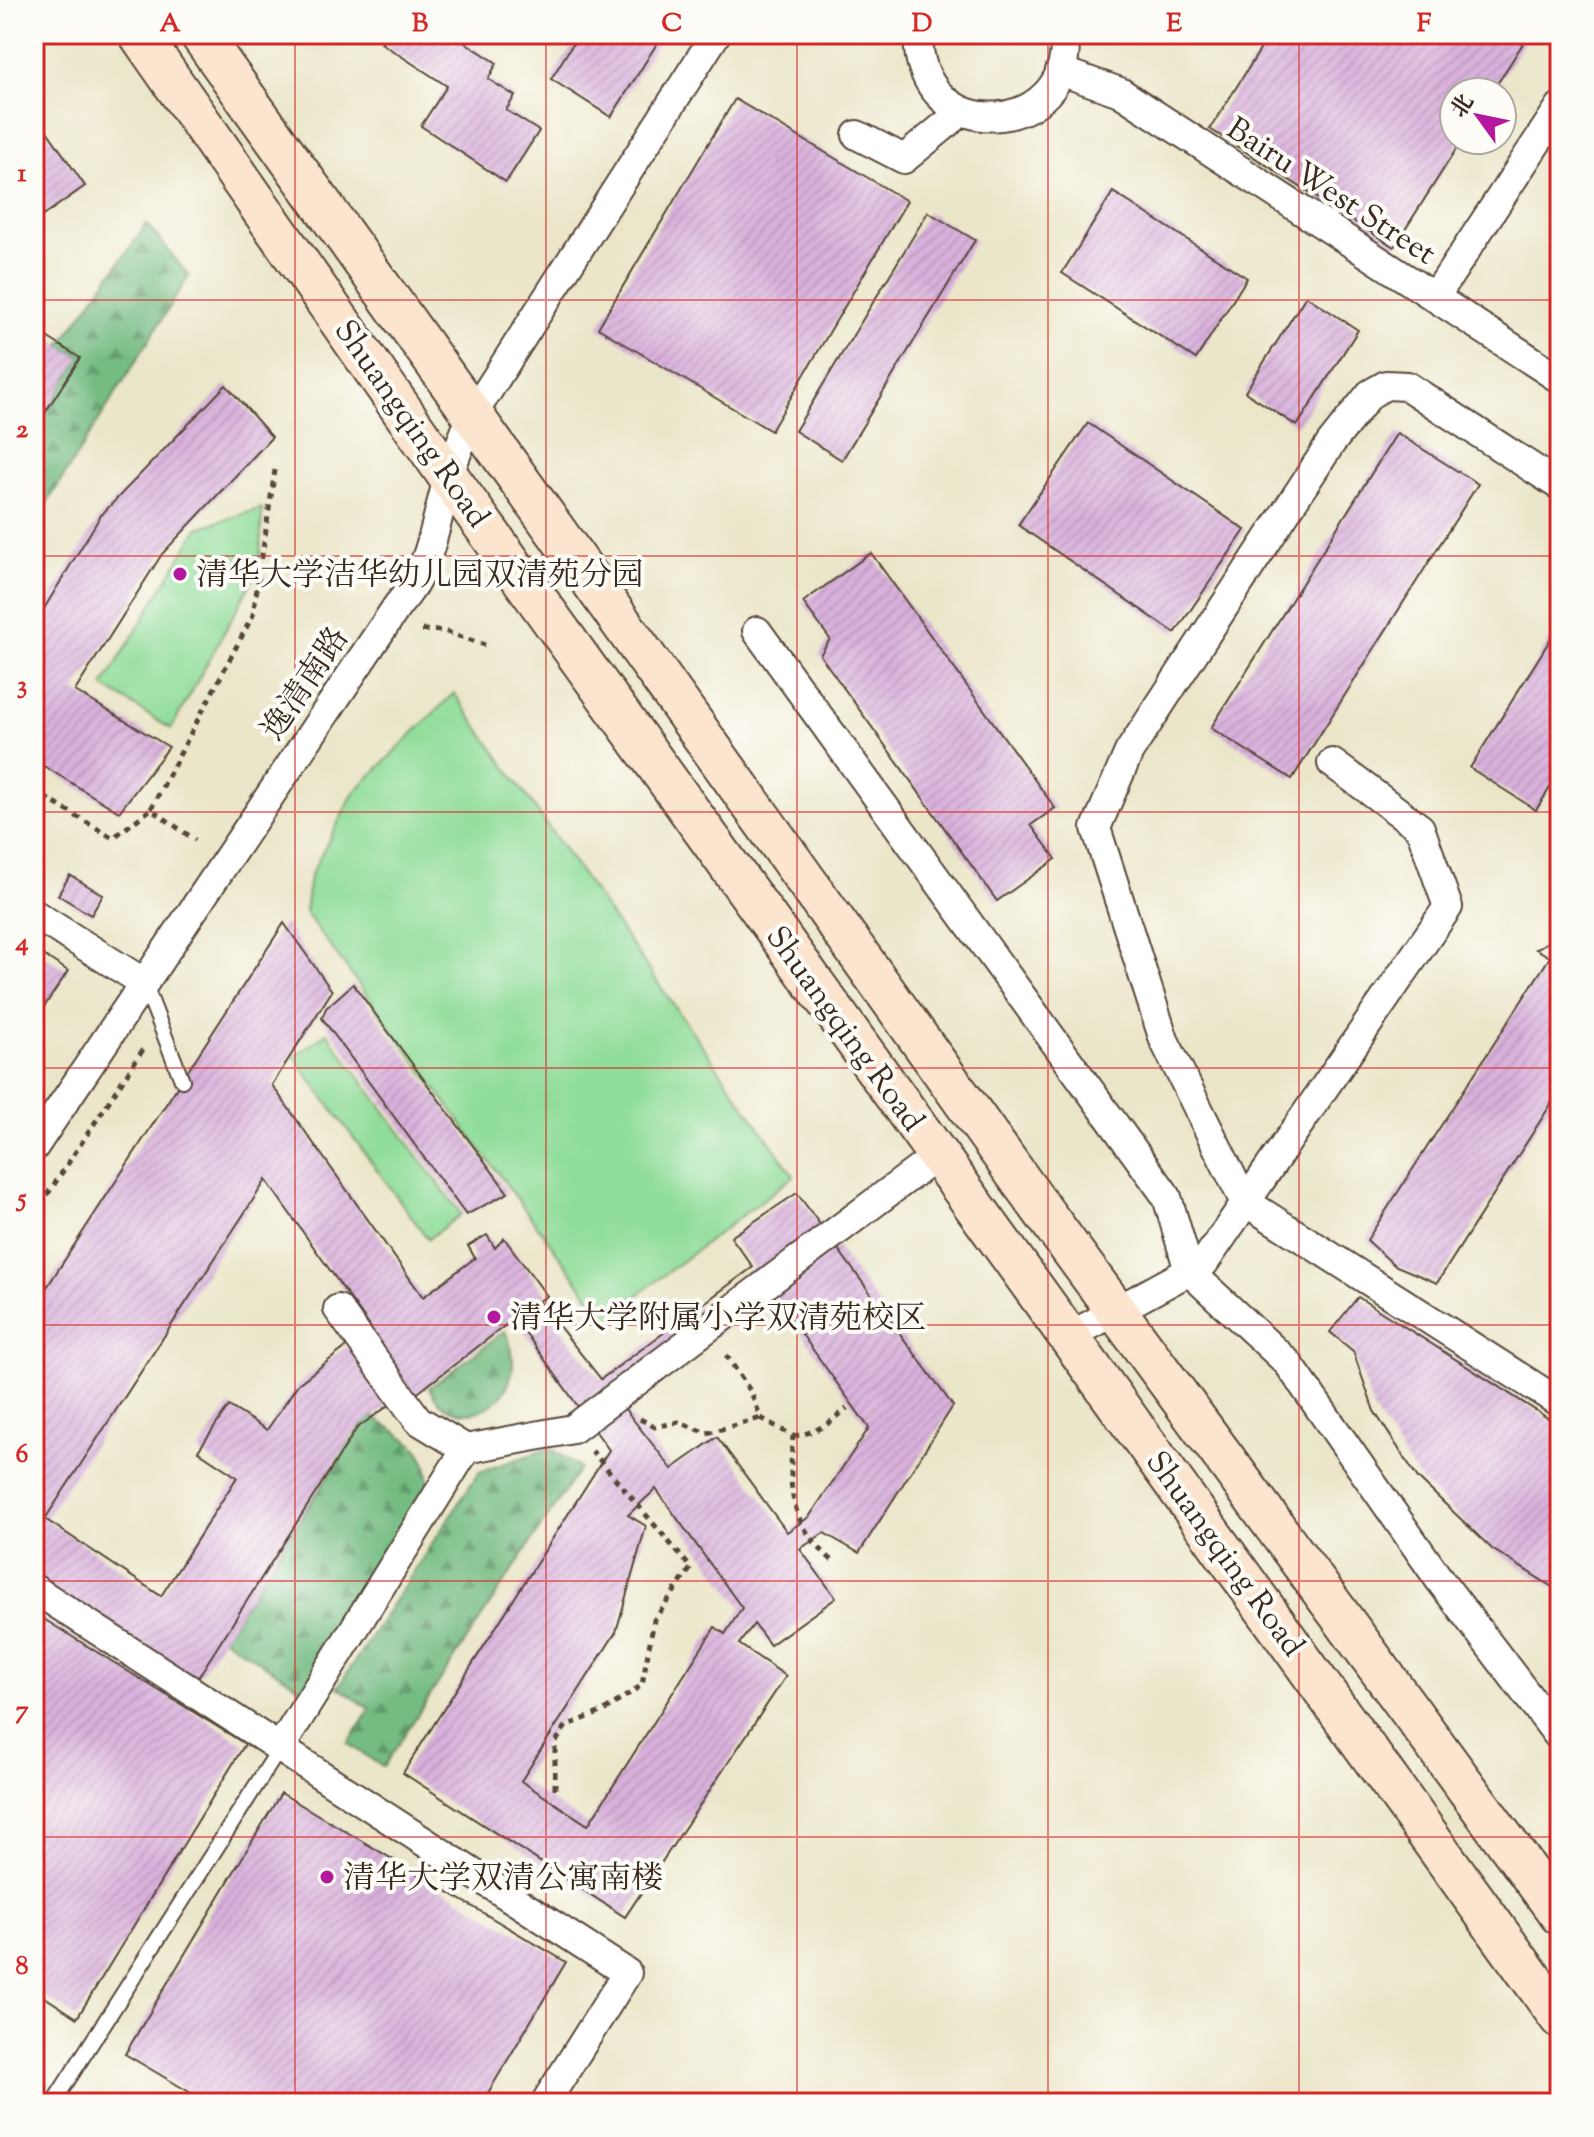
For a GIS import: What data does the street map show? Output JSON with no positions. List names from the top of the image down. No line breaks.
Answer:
{"streets":{"main road":["Shuangqing Road"],"street":["Bairu West Street","逸清南路"]},"crossings":[["Shuangqing Road","逸清南路"]],"places":["清华大学洁华幼儿园双清苑分园","清华大学附属小学双清苑校区","清华大学双清公寓南楼"],"north":"top left","grid":{"columns":["A","B","C","D","E","F"],"rows":["1","2","3","4","5","6","7","8"]}}
